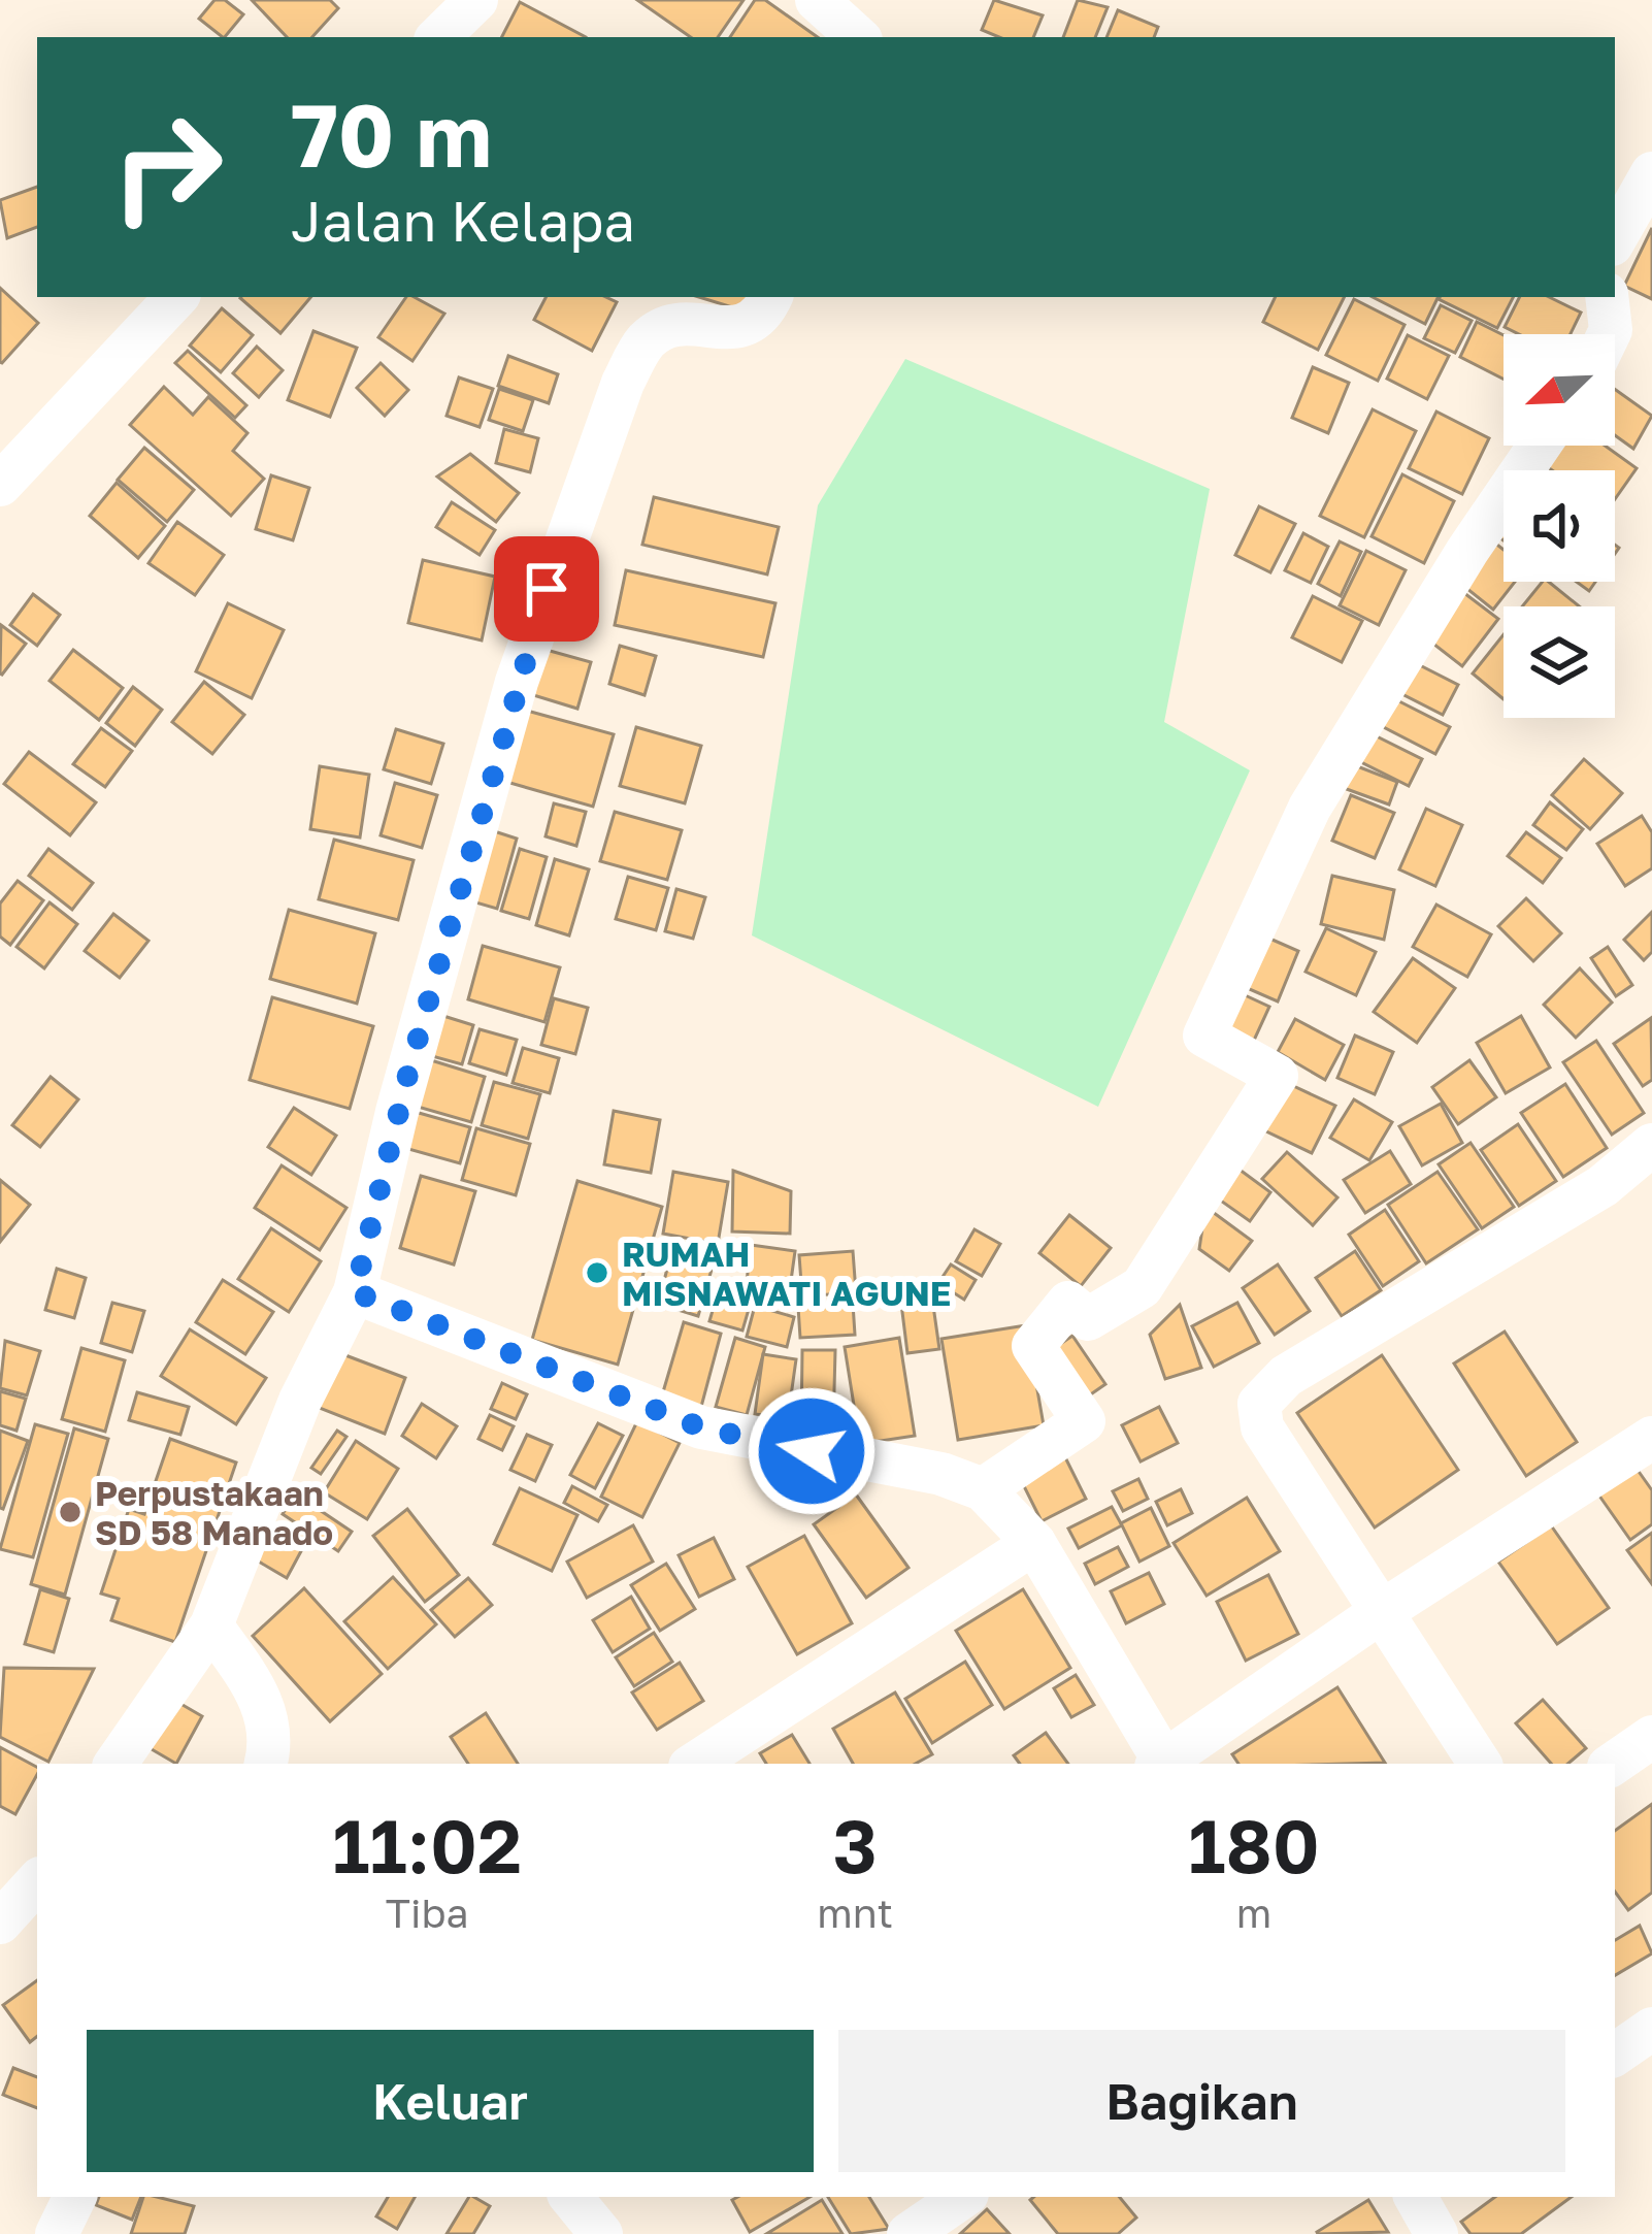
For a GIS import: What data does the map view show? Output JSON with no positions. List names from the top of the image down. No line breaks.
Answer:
{"places":["RUMAH MISNAWATI AGUNE","Perpustakaan SD 58 Manado"],"north":"bottom left","page":{"turn":["70 m","Jalan Kelapa"],"eta":["11:02","Tiba","3","mnt","180","m"],"buttons":["Keluar","Bagikan"]}}
